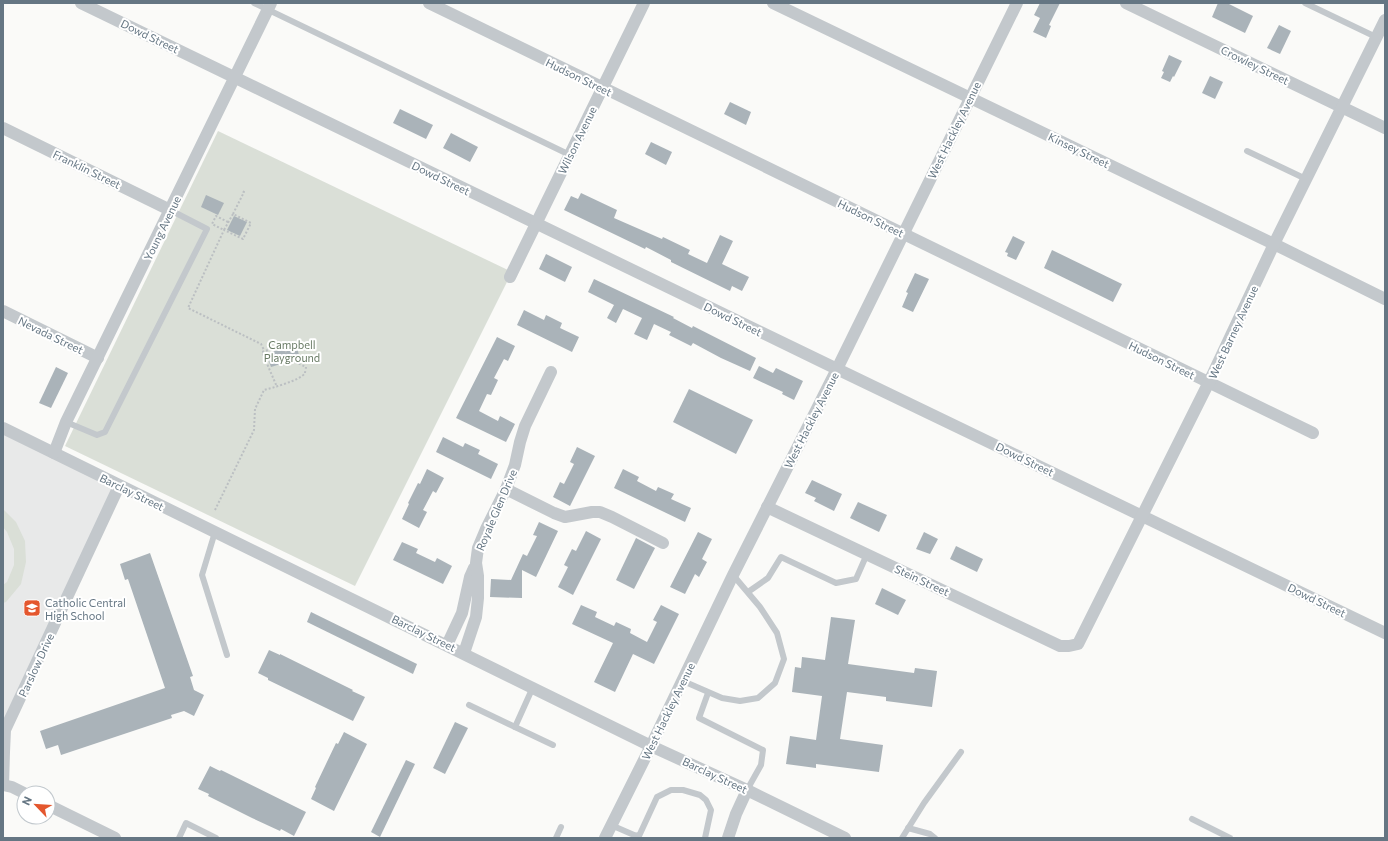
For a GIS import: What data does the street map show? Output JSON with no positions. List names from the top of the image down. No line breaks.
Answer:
{"streets":{"street":["Dowd Street","Crowley Street","Hudson Street","West Hackley Avenue","Wilson Avenue","Kinsey Street","Franklin Street","Young Avenue","West Barney Avenue","Nevada Street","Barclay Street","Royale Glen Drive","Stein Street","Parslow Drive"]},"crossings":[["Dowd Street","West Hackley Avenue"],["Dowd Street","Wilson Avenue"],["Dowd Street","Young Avenue"],["Dowd Street","West Barney Avenue"],["Crowley Street","West Barney Avenue"],["Hudson Street","West Hackley Avenue"],["Hudson Street","Wilson Avenue"],["Hudson Street","West Barney Avenue"],["West Hackley Avenue","Kinsey Street"],["West Hackley Avenue","Barclay Street"],["West Hackley Avenue","Stein Street"],["Kinsey Street","West Barney Avenue"],["Franklin Street","Young Avenue"],["Young Avenue","Nevada Street"],["Young Avenue","Barclay Street"],["West Barney Avenue","Stein Street"],["Barclay Street","Royale Glen Drive"],["Barclay Street","Parslow Drive"]],"parks":["Campbell Playground"],"places":{"school or university":["Catholic Central High School"]},"north":"top left"}
